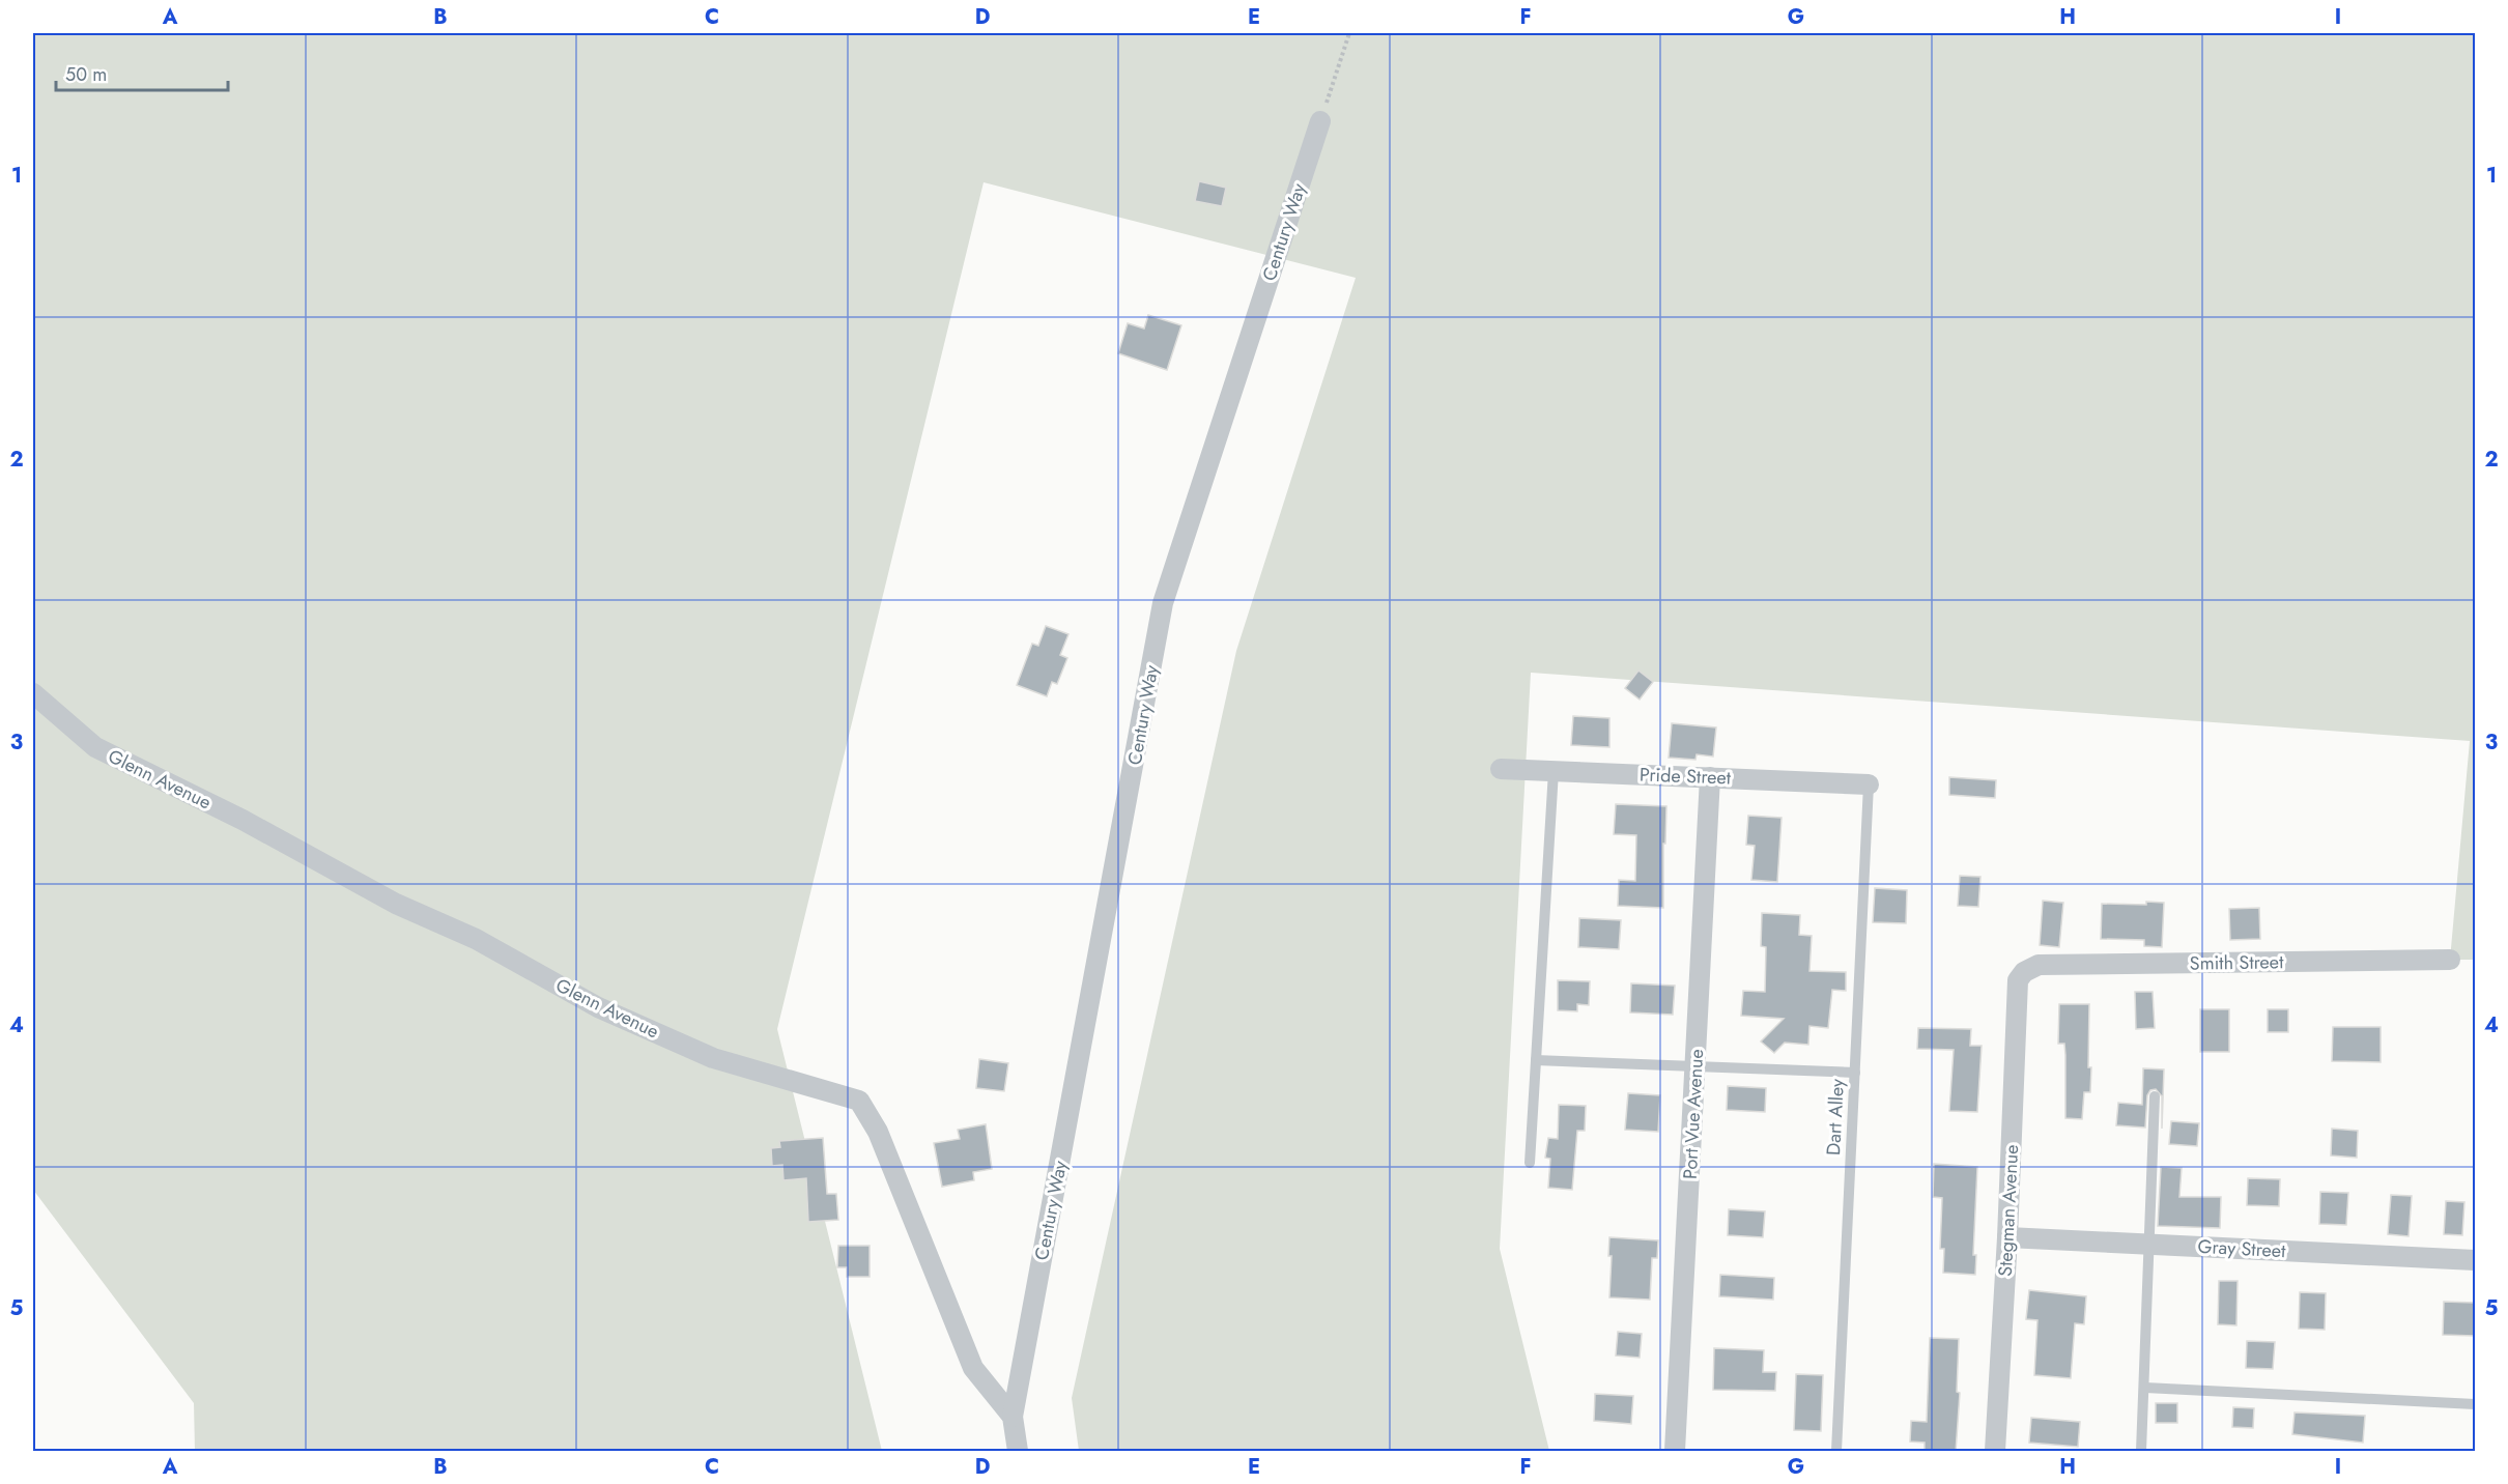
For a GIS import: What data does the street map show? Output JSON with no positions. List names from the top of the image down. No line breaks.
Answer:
{"streets":{"street":["Century Way","Pride Street","Glenn Avenue","Smith Street","Port Vue Avenue","Stegman Avenue","Gray Street"],"lane":["Dart Alley"]},"crossings":[["Century Way","Glenn Avenue"],["Pride Street","Port Vue Avenue"],["Pride Street","Dart Alley"],["Smith Street","Stegman Avenue"],["Stegman Avenue","Gray Street"]],"scale_bar":"50 m","grid":{"columns":["A","B","C","D","E","F","G","H","I"],"rows":["1","2","3","4","5"]}}
